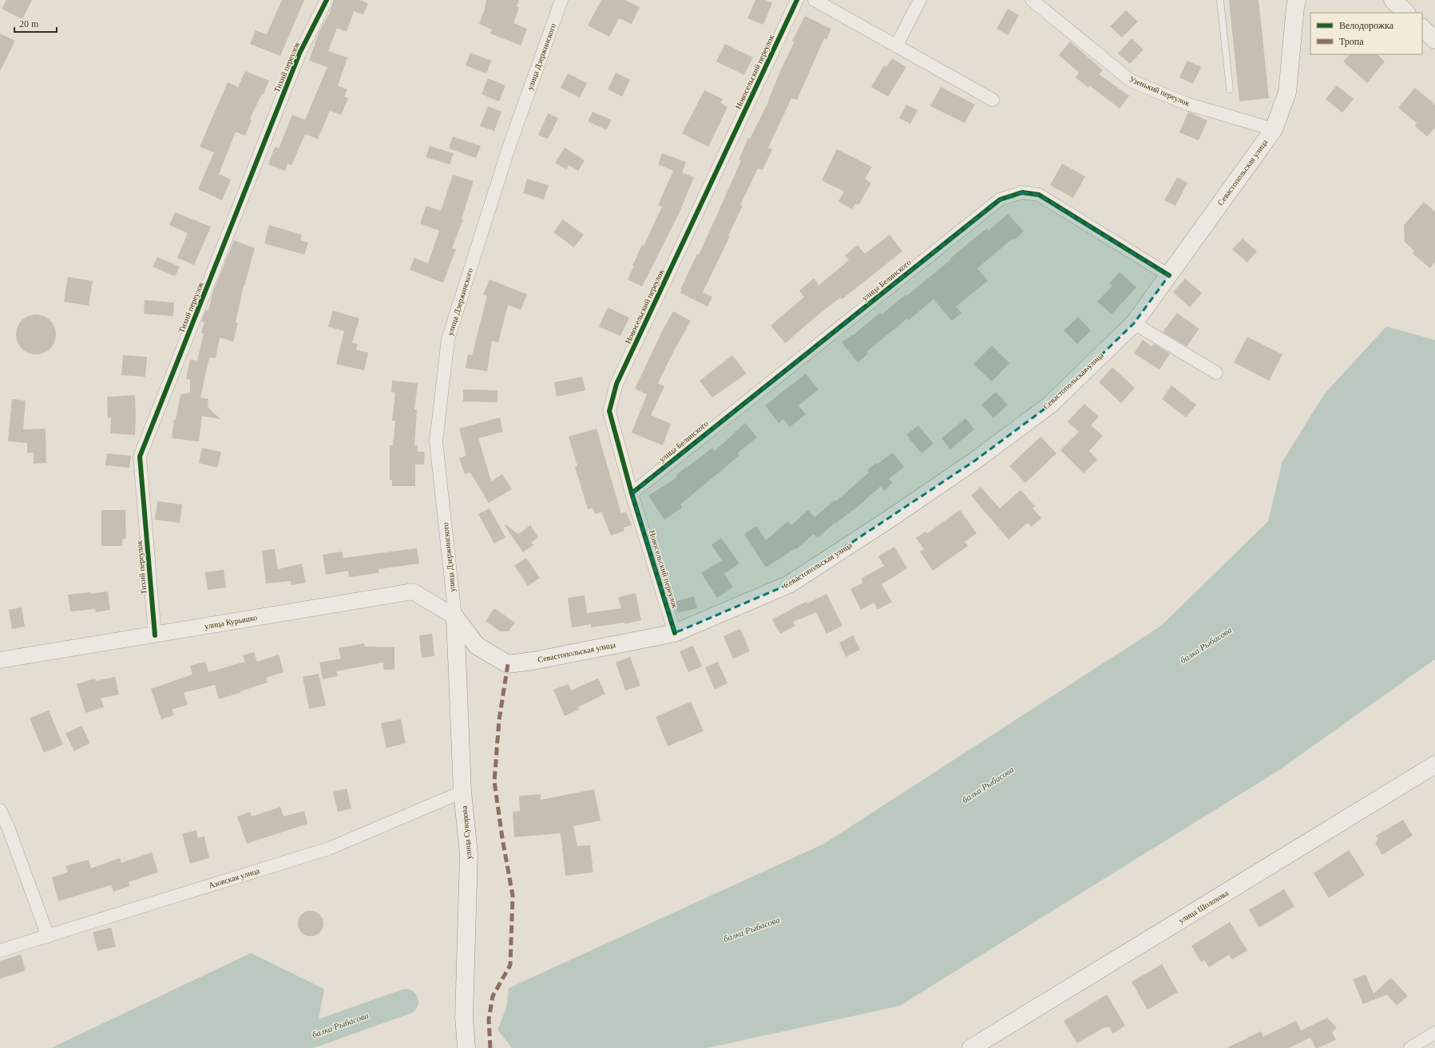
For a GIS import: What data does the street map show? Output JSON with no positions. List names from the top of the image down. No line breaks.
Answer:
{"streets":{"main road":["Севастопольская улица","улица Суворова","улица Шолохова"],"street":["улица Дзержинского","Тихий переулок","Новосельский переулок","Узенький переулок","улица Белинского","улица Курышко","Азовская улица"]},"crossings":[["улица Дзержинского","Севастопольская улица"],["улица Дзержинского","улица Курышко"],["улица Дзержинского","улица Суворова"],["Тихий переулок","улица Курышко"],["Новосельский переулок","Севастопольская улица"],["Новосельский переулок","улица Белинского"],["Узенький переулок","Севастопольская улица"],["Севастопольская улица","улица Белинского"],["Севастопольская улица","улица Курышко"],["Севастопольская улица","улица Суворова"],["улица Курышко","улица Суворова"],["улица Суворова","Азовская улица"]],"water":["балка Рыбасова"],"legend":["Велодорожка","Тропа"],"scale_bar":"20 m"}
